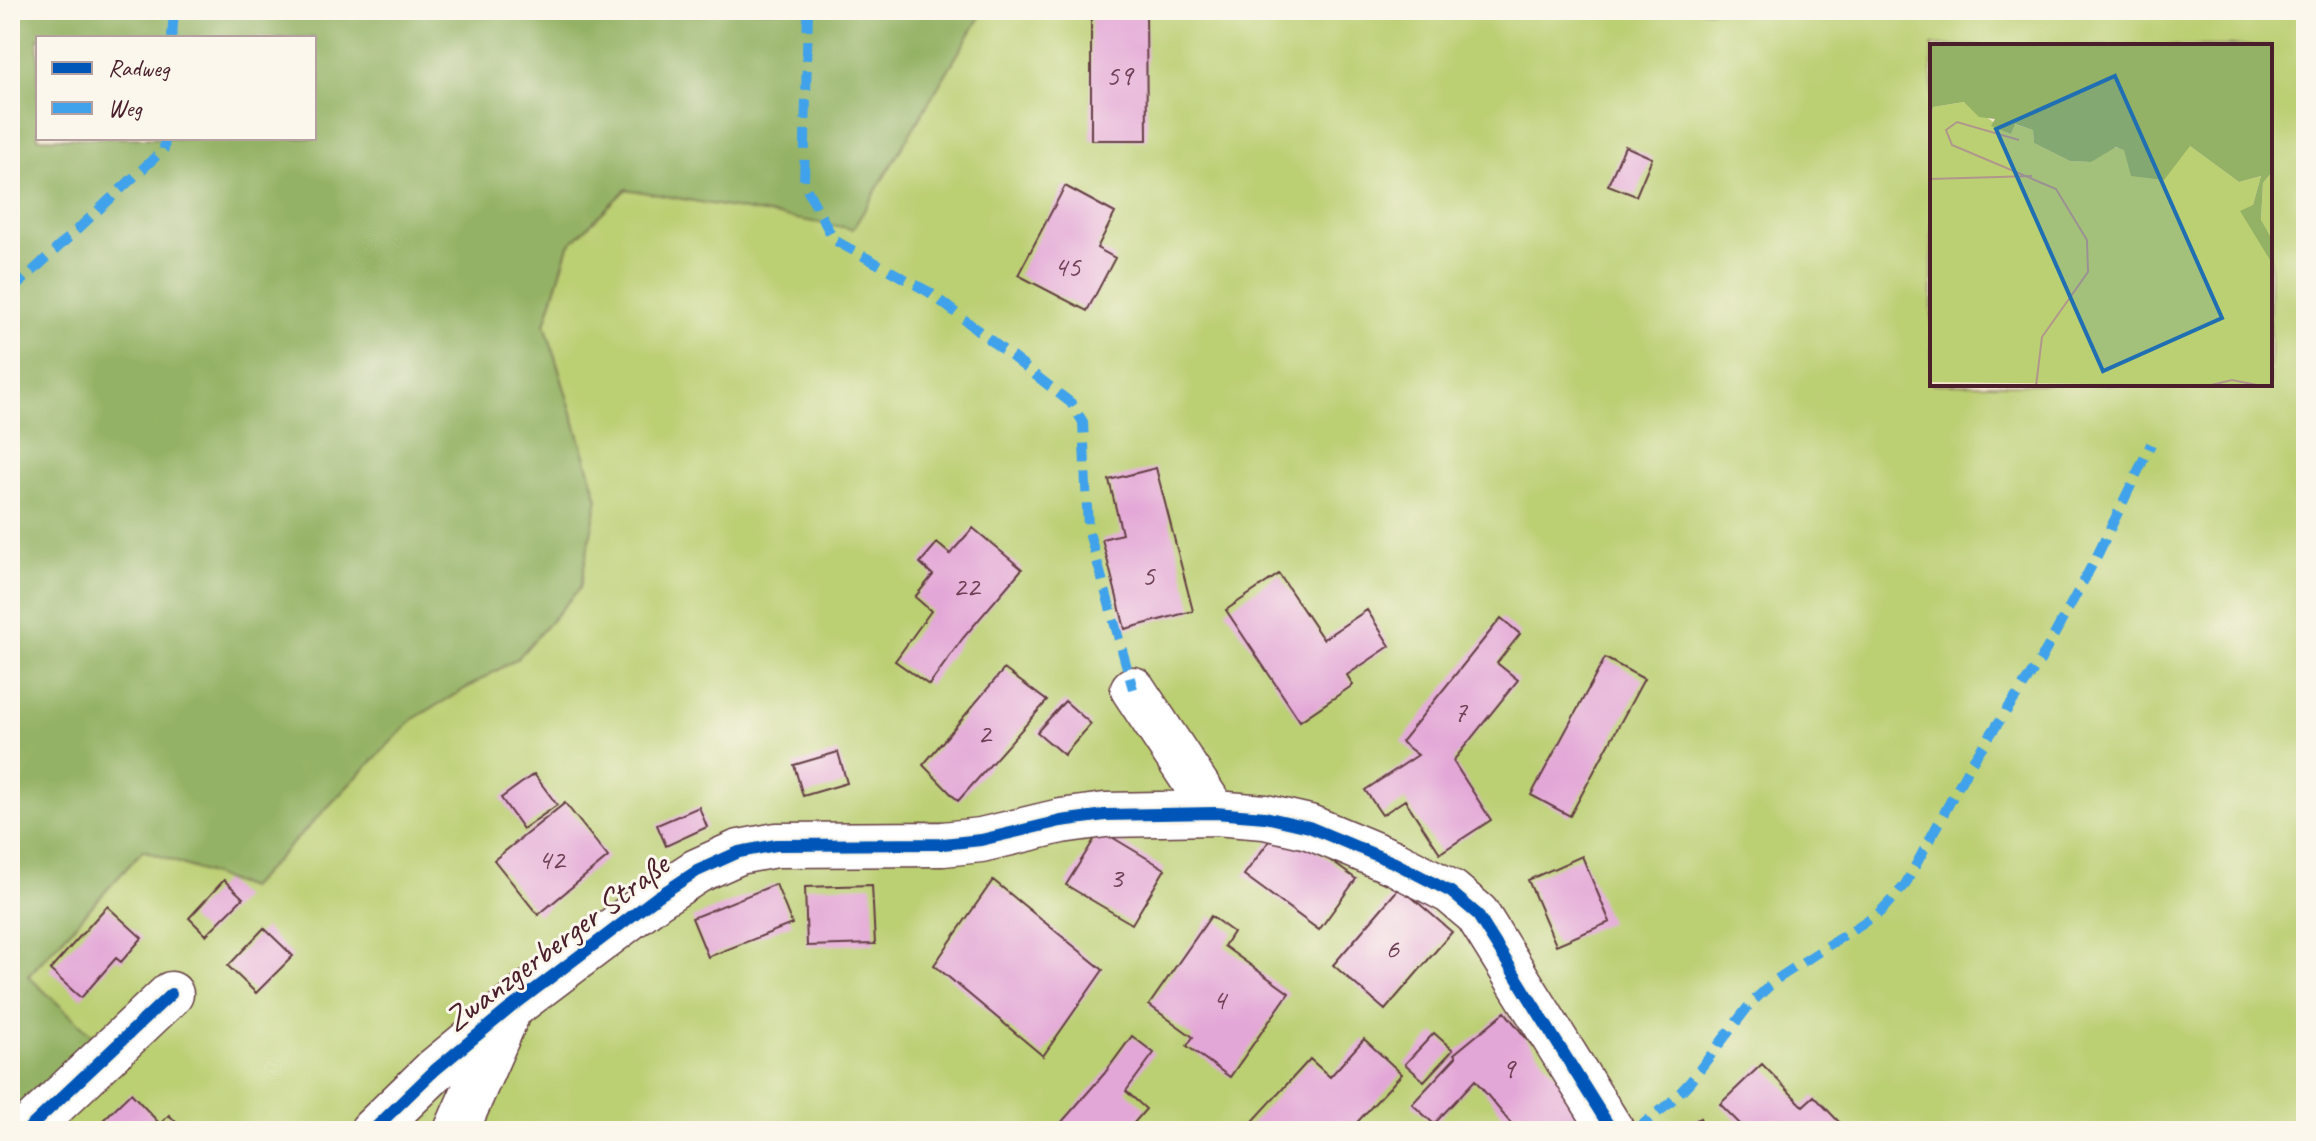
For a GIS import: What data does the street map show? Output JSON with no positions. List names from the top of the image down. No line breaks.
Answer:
{"streets":{"street":["Zwanzgerberger Straße"]},"house_numbers":["59","45","5","22","7","2","42","3","6","4","9"],"legend":["Radweg","Weg"]}
